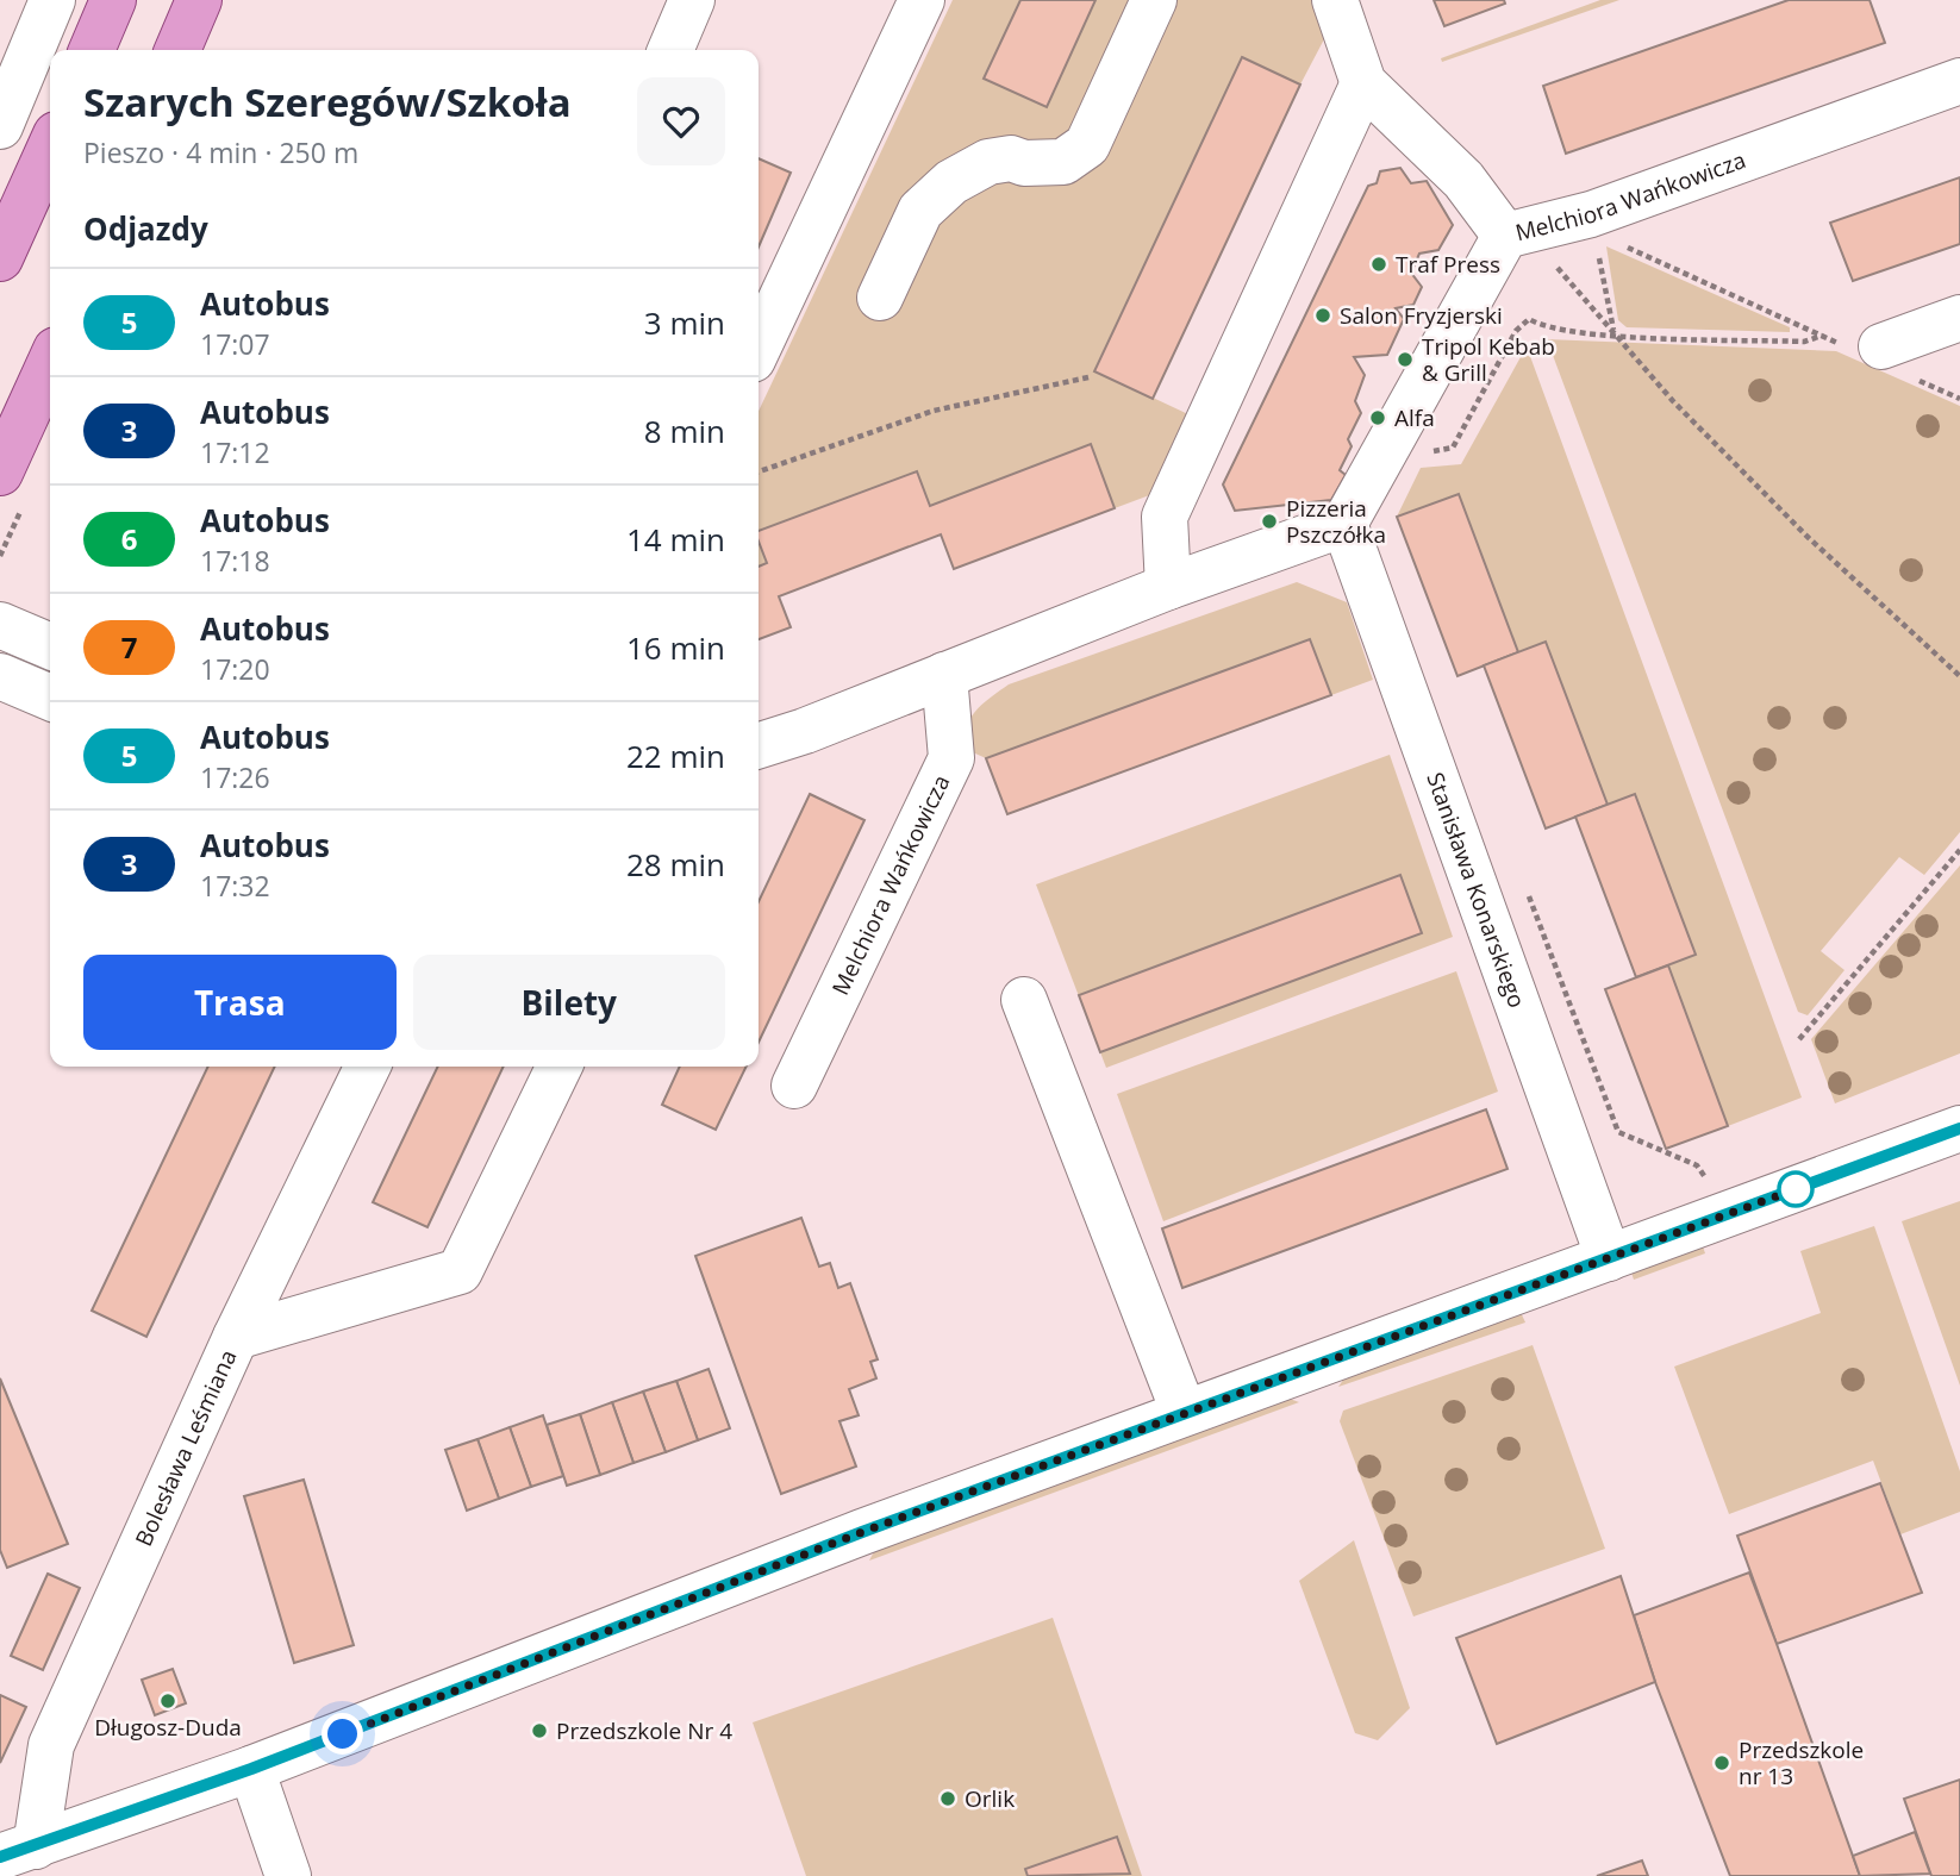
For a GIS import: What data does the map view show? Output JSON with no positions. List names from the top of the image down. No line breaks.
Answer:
{"streets":{"street":["Melchiora Wańkowicza","Stanisława Konarskiego","Bolesława Leśmiana"]},"crossings":[["Melchiora Wańkowicza","Stanisława Konarskiego"]],"places":["Traf Press","Salon Fryzjerski","Tripol Kebab & Grill","Alfa","Pizzeria Pszczółka","Długosz-Duda","Przedszkole Nr 4","Przedszkole nr 13","Orlik"],"lines":["bus line 5"],"page":{"heading":[["Szarych Szeregów/Szkoła","Pieszo · 4 min · 250 m"],"Odjazdy"],"list":[{"mark":"5","name":"Autobus","note":"17:07","value":"3 min"},{"mark":"3","name":"Autobus","note":"17:12","value":"8 min"},{"mark":"6","name":"Autobus","note":"17:18","value":"14 min"},{"mark":"7","name":"Autobus","note":"17:20","value":"16 min"},{"mark":"5","name":"Autobus","note":"17:26","value":"22 min"},{"mark":"3","name":"Autobus","note":"17:32","value":"28 min"}],"buttons":["Trasa","Bilety"]}}
